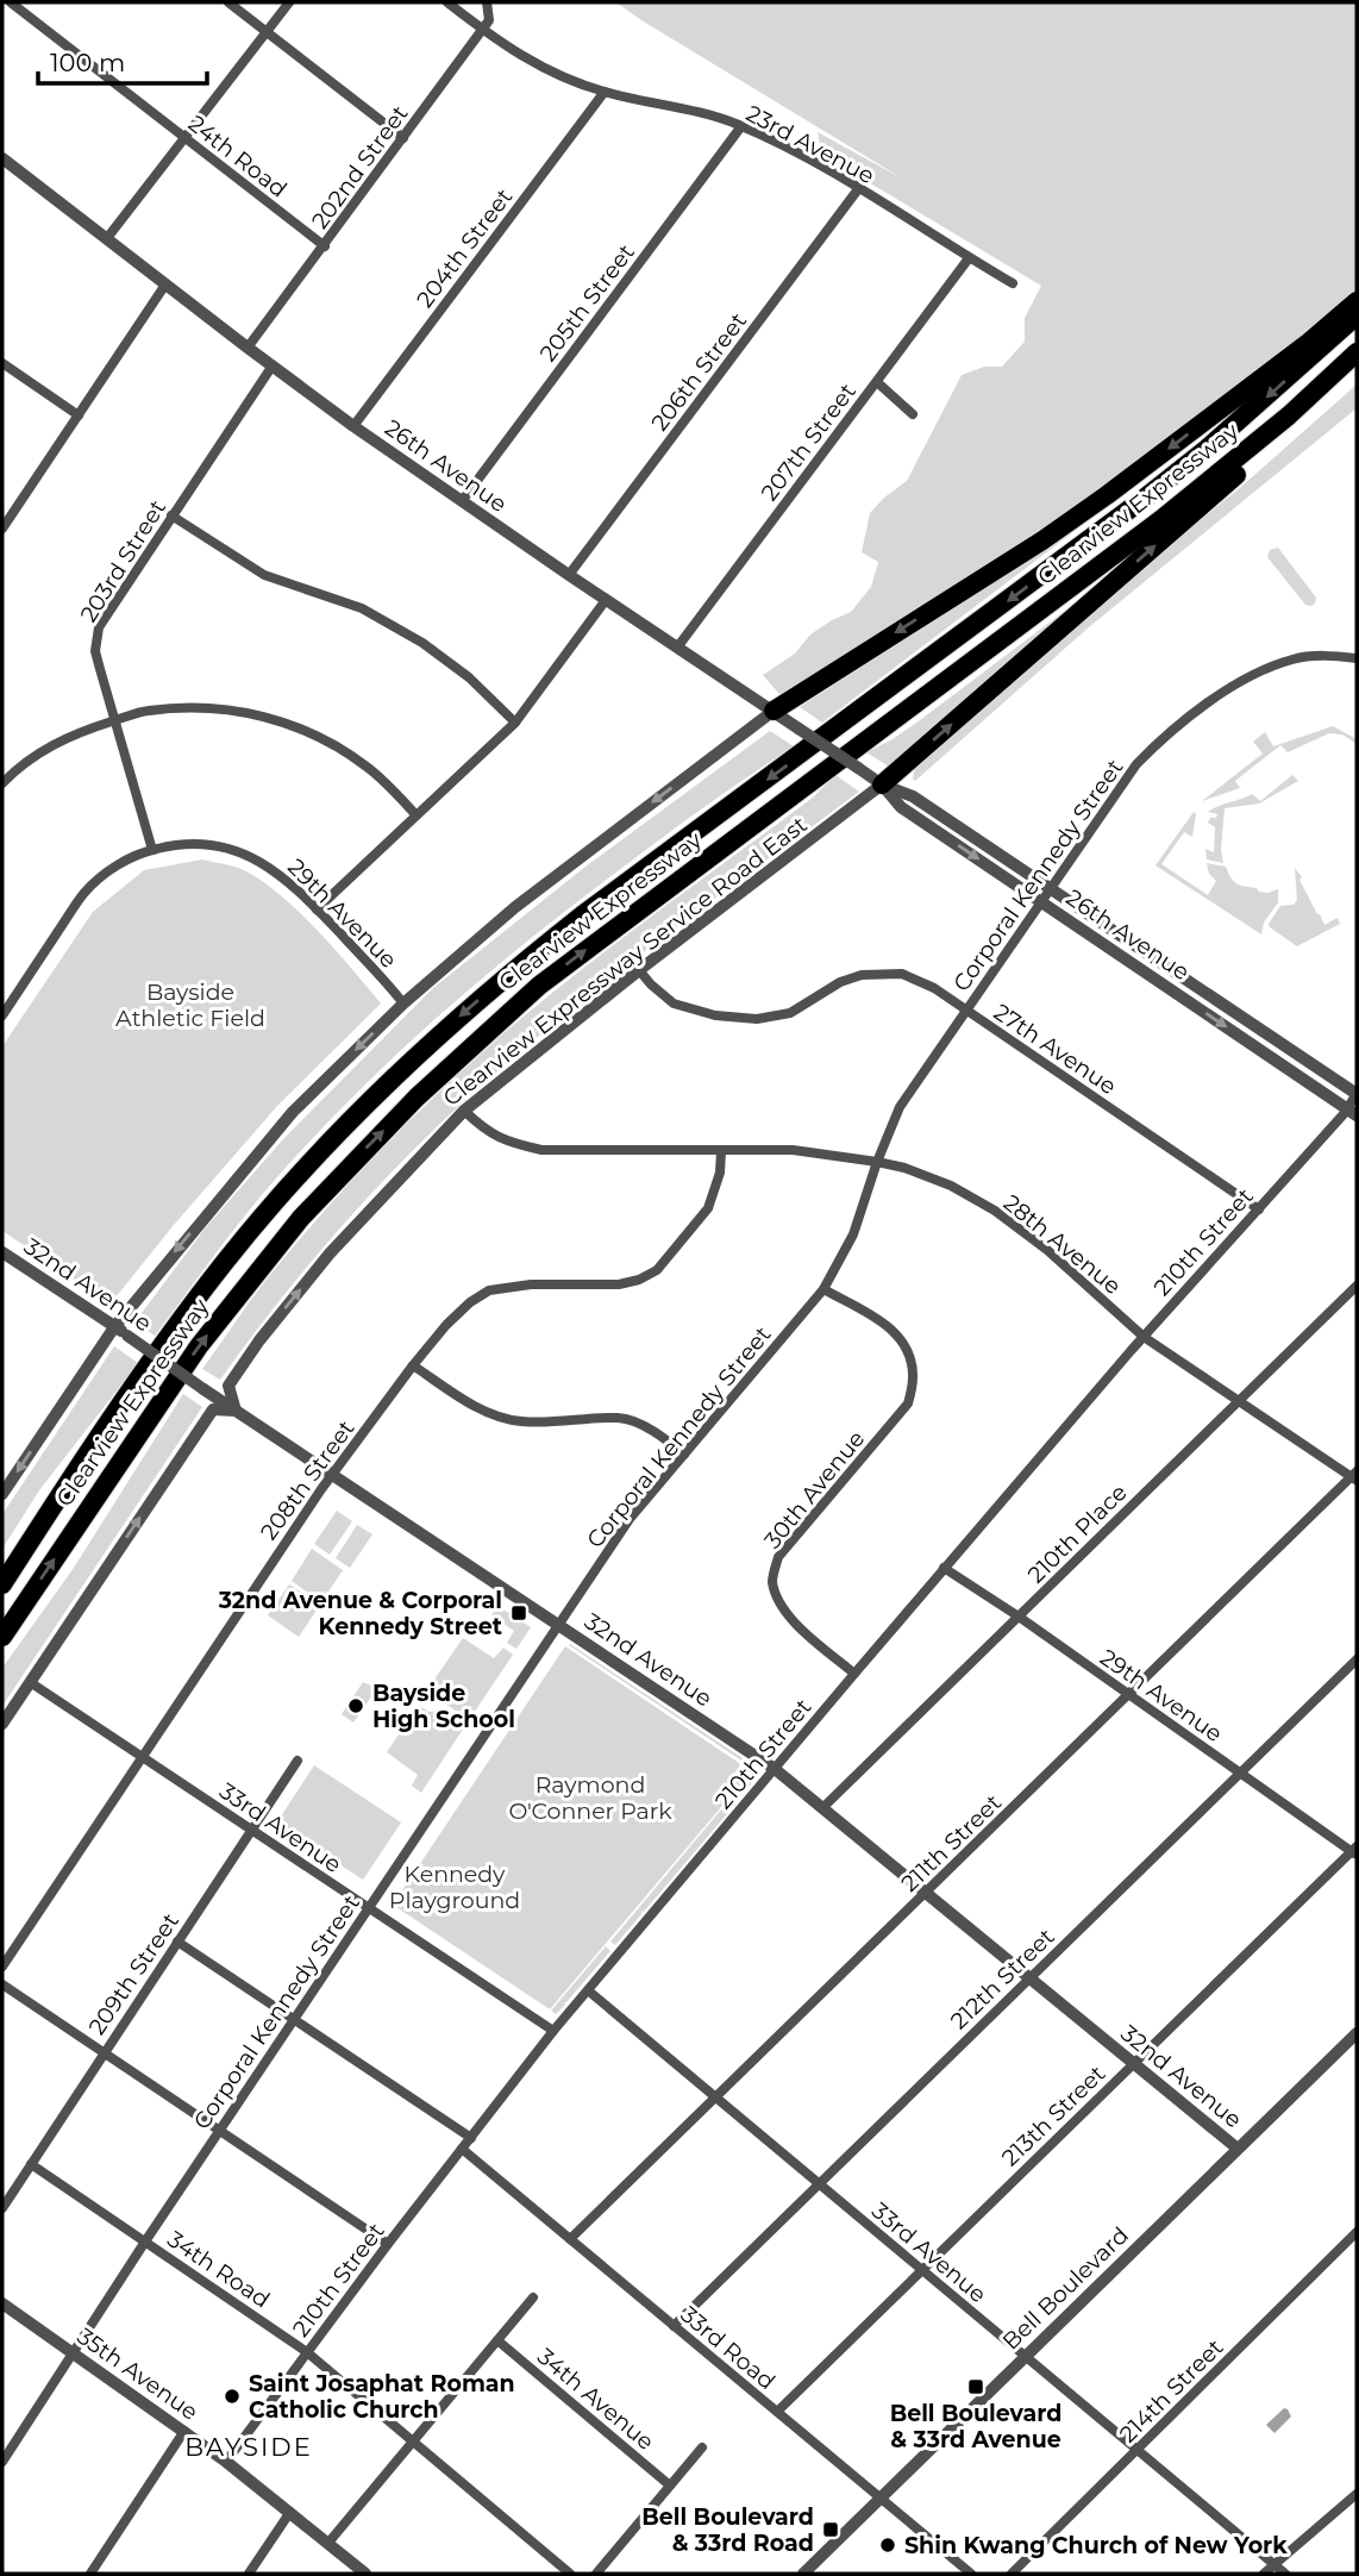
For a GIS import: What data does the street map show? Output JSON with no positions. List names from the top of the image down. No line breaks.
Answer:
{"streets":{"highway":["Clearview Expressway"],"street":["23rd Avenue","24th Road","202nd Street","204th Street","205th Street","206th Street","207th Street","26th Avenue","203rd Street","Corporal Kennedy Street","29th Avenue","Clearview Expressway Service Road East","27th Avenue","210th Street","28th Avenue","32nd Avenue","208th Street","30th Avenue","210th Place","33rd Avenue","211th Street","209th Street","212th Street","213th Street","34th Road","Bell Boulevard","33rd Road","35th Avenue","214th Street","34th Avenue"]},"crossings":[["23rd Avenue","202nd Street"],["23rd Avenue","204th Street"],["23rd Avenue","205th Street"],["23rd Avenue","206th Street"],["23rd Avenue","207th Street"],["24th Road","202nd Street"],["202nd Street","26th Avenue"],["204th Street","26th Avenue"],["205th Street","26th Avenue"],["206th Street","26th Avenue"],["207th Street","26th Avenue"],["26th Avenue","203rd Street"],["26th Avenue","Corporal Kennedy Street"],["26th Avenue","Clearview Expressway Service Road East"],["26th Avenue","210th Street"],["203rd Street","29th Avenue"],["Corporal Kennedy Street","27th Avenue"],["Corporal Kennedy Street","28th Avenue"],["Corporal Kennedy Street","32nd Avenue"],["Corporal Kennedy Street","30th Avenue"],["Corporal Kennedy Street","33rd Avenue"],["Corporal Kennedy Street","34th Road"],["Corporal Kennedy Street","35th Avenue"],["29th Avenue","210th Street"],["29th Avenue","210th Place"],["29th Avenue","211th Street"],["29th Avenue","212th Street"],["29th Avenue","213th Street"],["Clearview Expressway Service Road East","27th Avenue"],["Clearview Expressway Service Road East","28th Avenue"],["Clearview Expressway Service Road East","32nd Avenue"],["27th Avenue","210th Street"],["210th Street","28th Avenue"],["210th Street","32nd Avenue"],["210th Street","30th Avenue"],["210th Street","33rd Avenue"],["210th Street","34th Road"],["210th Street","33rd Road"],["210th Street","35th Avenue"],["28th Avenue","208th Street"],["28th Avenue","210th Place"],["28th Avenue","211th Street"],["32nd Avenue","208th Street"],["32nd Avenue","210th Place"],["32nd Avenue","211th Street"],["32nd Avenue","212th Street"],["32nd Avenue","213th Street"],["32nd Avenue","Bell Boulevard"],["208th Street","33rd Avenue"],["33rd Avenue","211th Street"],["33rd Avenue","209th Street"],["33rd Avenue","212th Street"],["33rd Avenue","213th Street"],["33rd Avenue","Bell Boulevard"],["33rd Avenue","214th Street"],["211th Street","33rd Road"],["209th Street","34th Road"],["212th Street","33rd Road"],["213th Street","33rd Road"],["Bell Boulevard","33rd Road"]],"one_way":["Clearview Expressway Service Road East"],"districts":["BAYSIDE"],"parks":["Bayside Athletic Field","Raymond O'Conner Park","Kennedy Playground"],"places":{"transit":["32nd Avenue & Corporal Kennedy Street","Bell Boulevard & 33rd Avenue","Bell Boulevard & 33rd Road"],"other":["Bayside High School","Saint Josaphat Roman Catholic Church","Shin Kwang Church of New York"]},"scale_bar":"100 m"}
